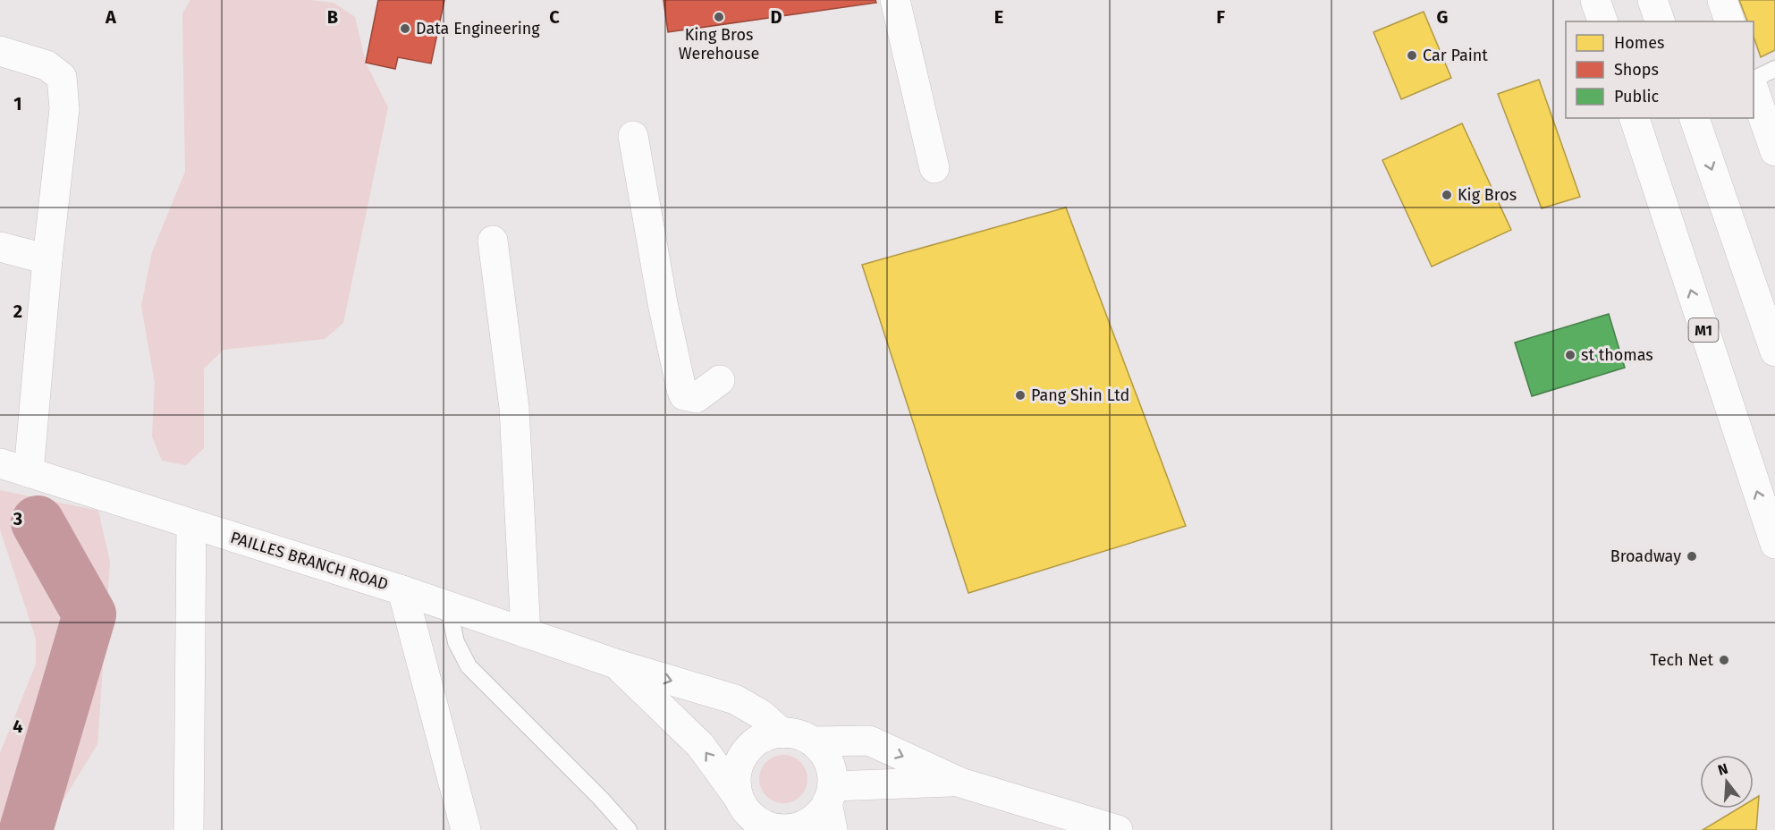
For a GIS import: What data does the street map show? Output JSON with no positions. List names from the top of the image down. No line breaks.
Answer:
{"streets":{"main road":["M1","PAILLES BRANCH ROAD"]},"places":["King Bros Werehouse","Data Engineering","Car Paint","Kig Bros","st thomas","Pang Shin Ltd","Broadway","Tech Net"],"legend":["Homes","Shops","Public"],"north":"top","grid":{"columns":["A","B","C","D","E","F","G"],"rows":["1","2","3","4"]}}
